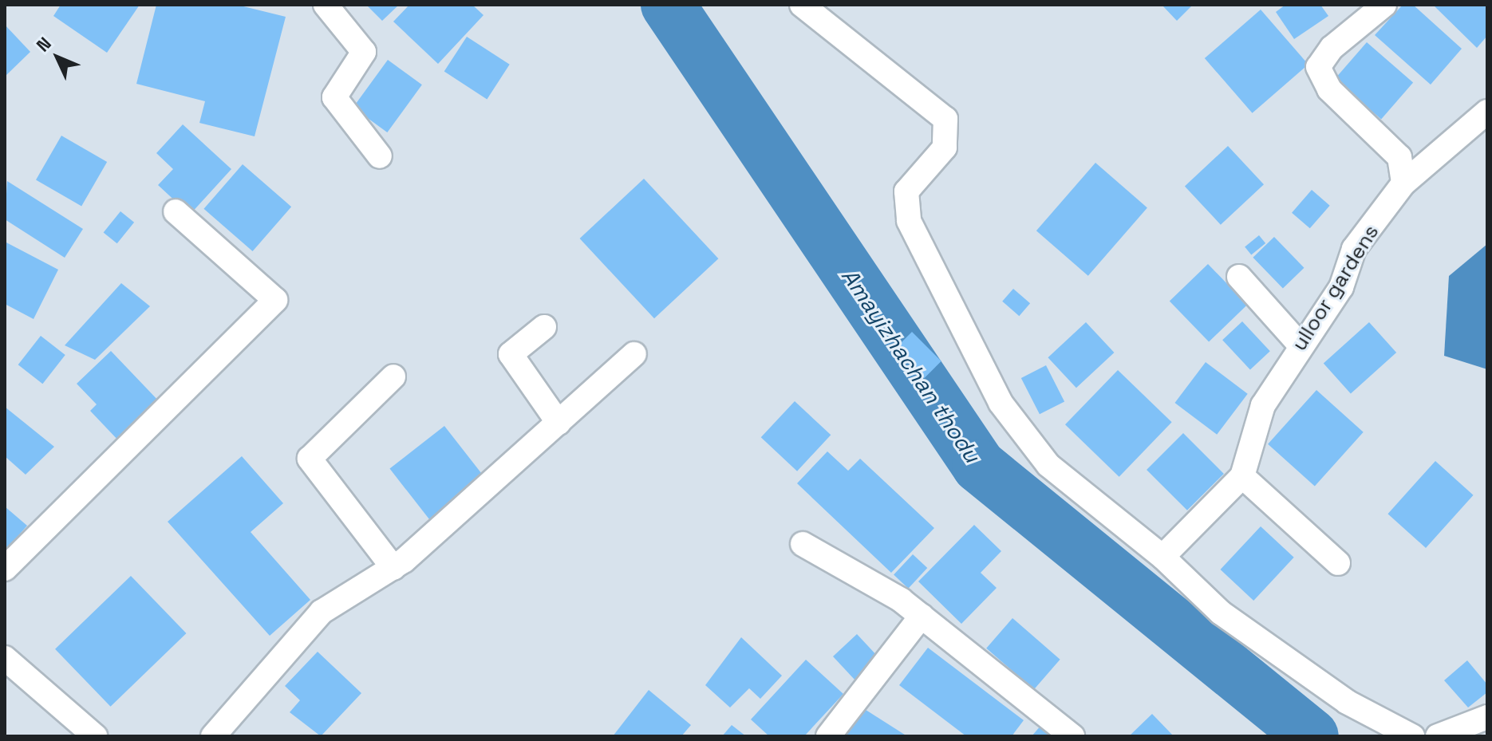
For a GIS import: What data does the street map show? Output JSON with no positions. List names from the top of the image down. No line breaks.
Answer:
{"streets":{"street":["ulloor gardens"]},"water":["Amayizhachan thodu"],"north":"top left"}
